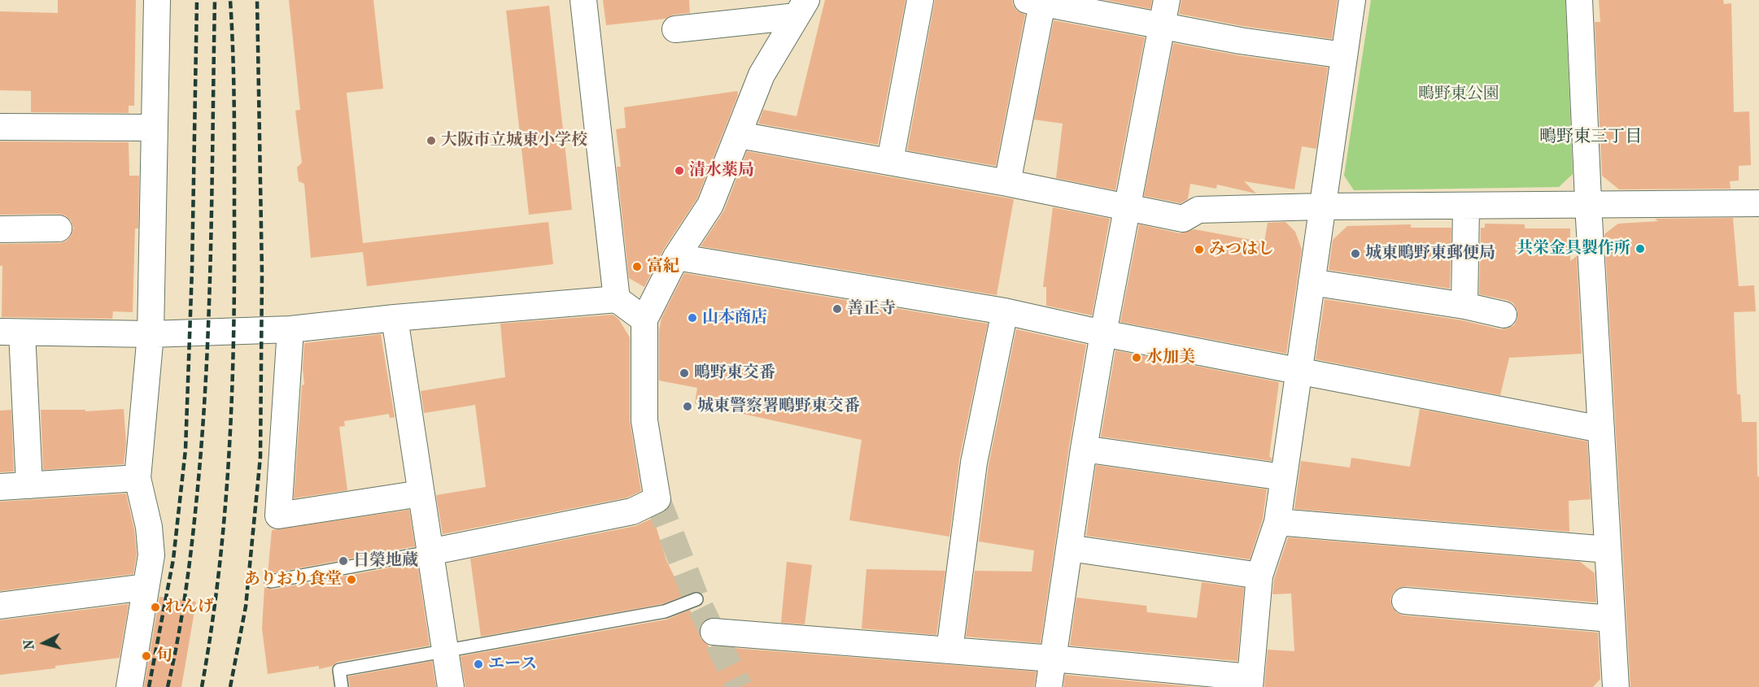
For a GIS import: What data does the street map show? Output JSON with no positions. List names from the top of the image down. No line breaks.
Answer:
{"districts":["鴫野東三丁目"],"parks":["鴫野東公園"],"places":["大阪市立城東小学校","清水薬局","共栄金具製作所","みつはし","城東鴫野東郵便局","富紀","善正寺","山本商店","水加美","鴫野東交番","城東警察署鴫野東交番","日榮地蔵","ありおり食堂","れんげ","旬","エース"],"north":"left"}
